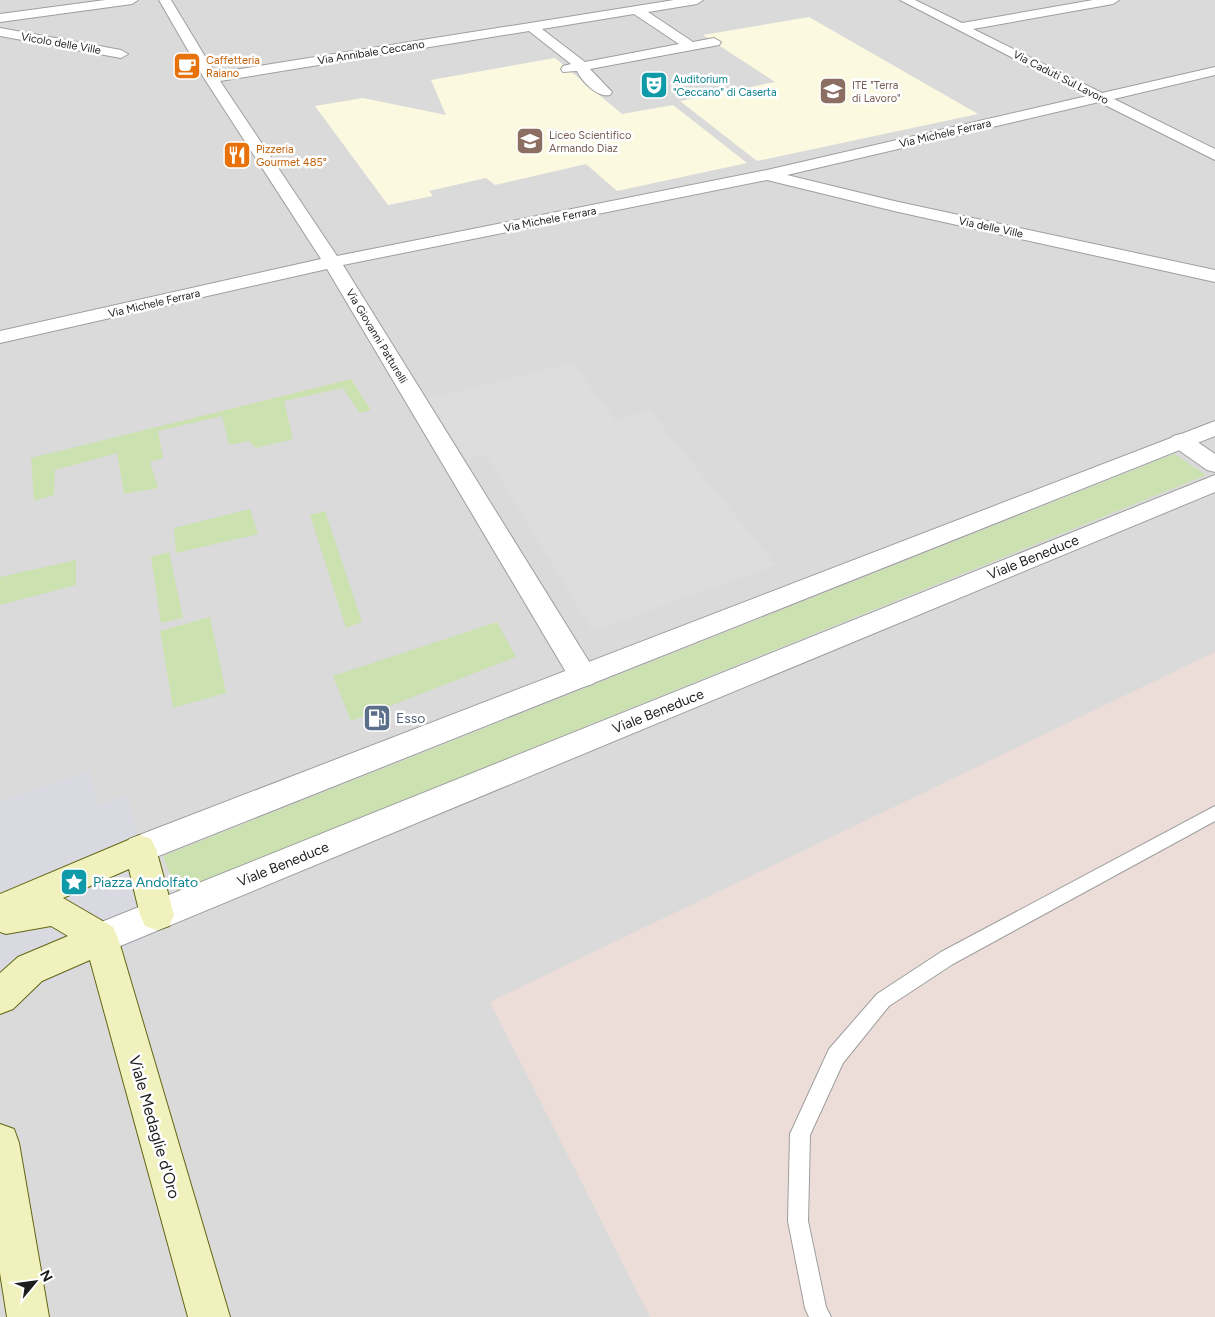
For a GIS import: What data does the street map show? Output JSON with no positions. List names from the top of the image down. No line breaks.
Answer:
{"streets":{"main road":["Viale Medaglie d'Oro"],"street":["Vicolo delle Ville","Via Annibale Ceccano","Via Caduti Sul Lavoro","Via Michele Ferrara","Via delle Ville","Via Giovanni Patturelli","Viale Beneduce"]},"crossings":[["Via Annibale Ceccano","Via Giovanni Patturelli"],["Via Caduti Sul Lavoro","Via Michele Ferrara"],["Via Michele Ferrara","Via delle Ville"],["Via Michele Ferrara","Via Giovanni Patturelli"],["Viale Beneduce","Viale Medaglie d'Oro"]],"places":{"cafe":["Caffetteria Raiano"],"theatre":["Auditorium \"Ceccano\" di Caserta"],"school or university":["ITE \"Terra di Lavoro\"","Liceo Scientifico Armando Diaz"],"restaurant":["Pizzeria Gourmet 485°"],"fuel station":["Esso"],"place":["Piazza Andolfato"]},"north":"top right"}
